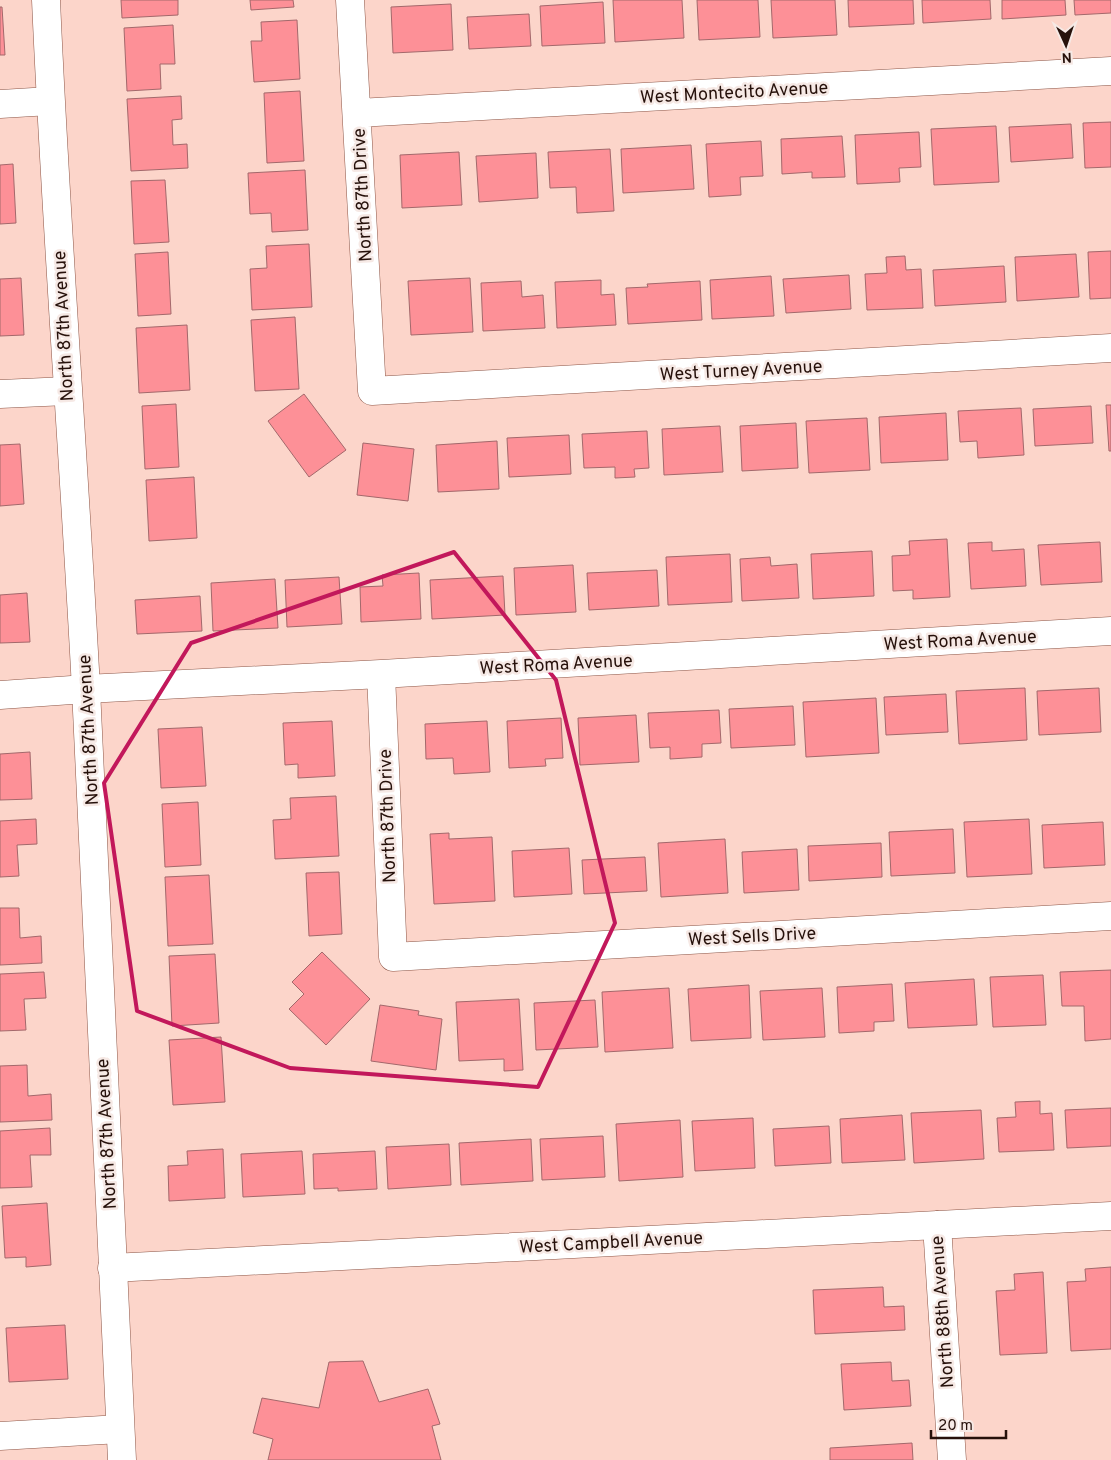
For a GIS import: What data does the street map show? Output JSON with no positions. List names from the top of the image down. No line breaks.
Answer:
{"streets":{"street":["West Montecito Avenue","North 87th Drive","North 87th Avenue","West Turney Avenue","West Roma Avenue","West Sells Drive","West Campbell Avenue","North 88th Avenue"]},"crossings":[["West Montecito Avenue","North 87th Drive"],["North 87th Drive","West Turney Avenue"],["North 87th Drive","West Roma Avenue"],["North 87th Drive","West Sells Drive"],["North 87th Avenue","West Roma Avenue"],["North 87th Avenue","West Campbell Avenue"],["West Campbell Avenue","North 88th Avenue"]],"scale_bar":"20 m","north":"bottom"}
